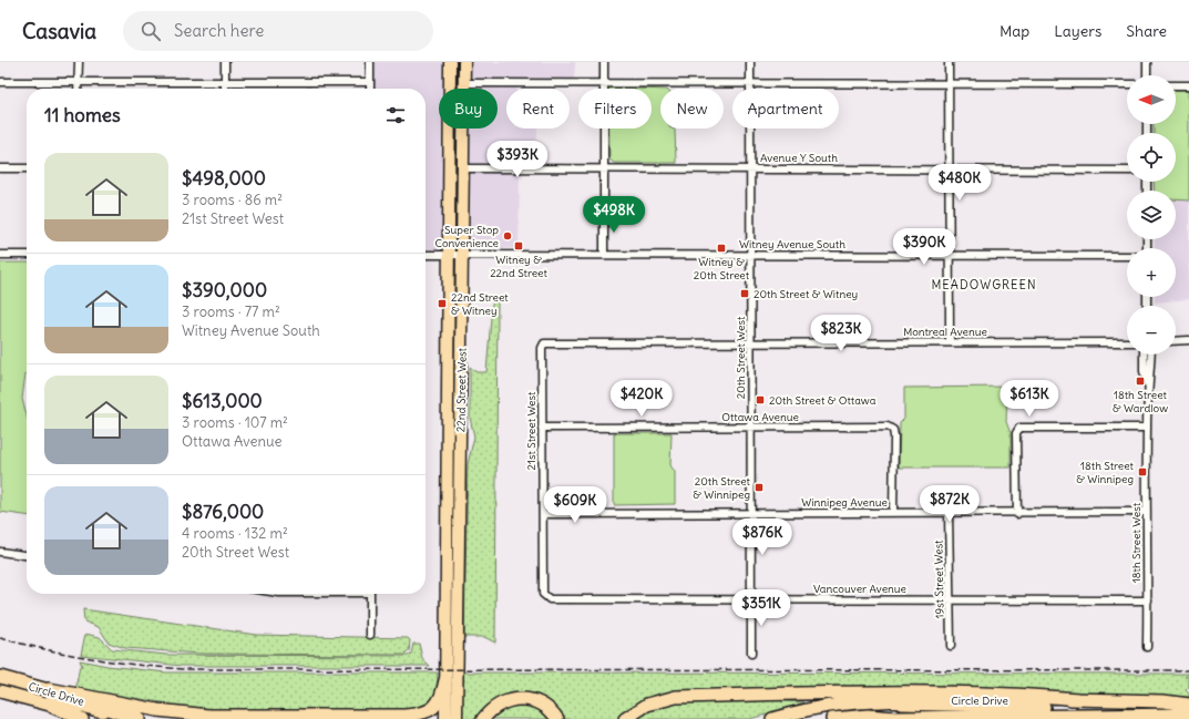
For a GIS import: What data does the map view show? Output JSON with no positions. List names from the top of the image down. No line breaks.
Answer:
{"streets":{"highway":["Circle Drive"],"main road":["22nd Street West"],"street":["Avenue Y South","Witney Avenue South","Montreal Avenue","20th Street West","Ottawa Avenue","21st Street West","Winnipeg Avenue","18th Street West","19st Street West","Vancouver Avenue"]},"crossings":[["Avenue Y South","20th Street West"],["Avenue Y South","22nd Street West"],["Witney Avenue South","20th Street West"],["Witney Avenue South","22nd Street West"],["Montreal Avenue","20th Street West"],["Montreal Avenue","21st Street West"],["20th Street West","Ottawa Avenue"],["20th Street West","Winnipeg Avenue"],["20th Street West","Vancouver Avenue"],["Ottawa Avenue","21st Street West"],["Ottawa Avenue","Winnipeg Avenue"],["21st Street West","Winnipeg Avenue"],["21st Street West","Vancouver Avenue"],["Winnipeg Avenue","18th Street West"],["Winnipeg Avenue","19st Street West"],["18th Street West","Vancouver Avenue"],["19st Street West","Vancouver Avenue"]],"districts":["MEADOWGREEN"],"places":{"other":["Super Stop Convenience"],"transit":["Witney & 22nd Street","Witney & 20th Street","20th Street & Witney","22nd Street & Witney","18th Street & Wardlow","20th Street & Ottawa","18th Street & Winnipeg","20th Street & Winnipeg"]},"north":"left","page":{"header":"Casavia","search":"Search here","nav":["Map","Layers","Share"],"map_buttons":["+","−"],"chip":["Buy","Rent","Filters","New","Apartment"],"heading":"11 homes","price":["$393K","$480K","$498K","$390K","$823K","$420K","$613K","$872K","$609K","$876K","$351K"],"list":[{"name":"$498,000","note":"3 rooms · 86 m² · 21st Street West"},{"name":"$390,000","note":"3 rooms · 77 m² · Witney Avenue South"},{"name":"$613,000","note":"3 rooms · 107 m² · Ottawa Avenue"},{"name":"$876,000","note":"4 rooms · 132 m² · 20th Street West"}]}}
